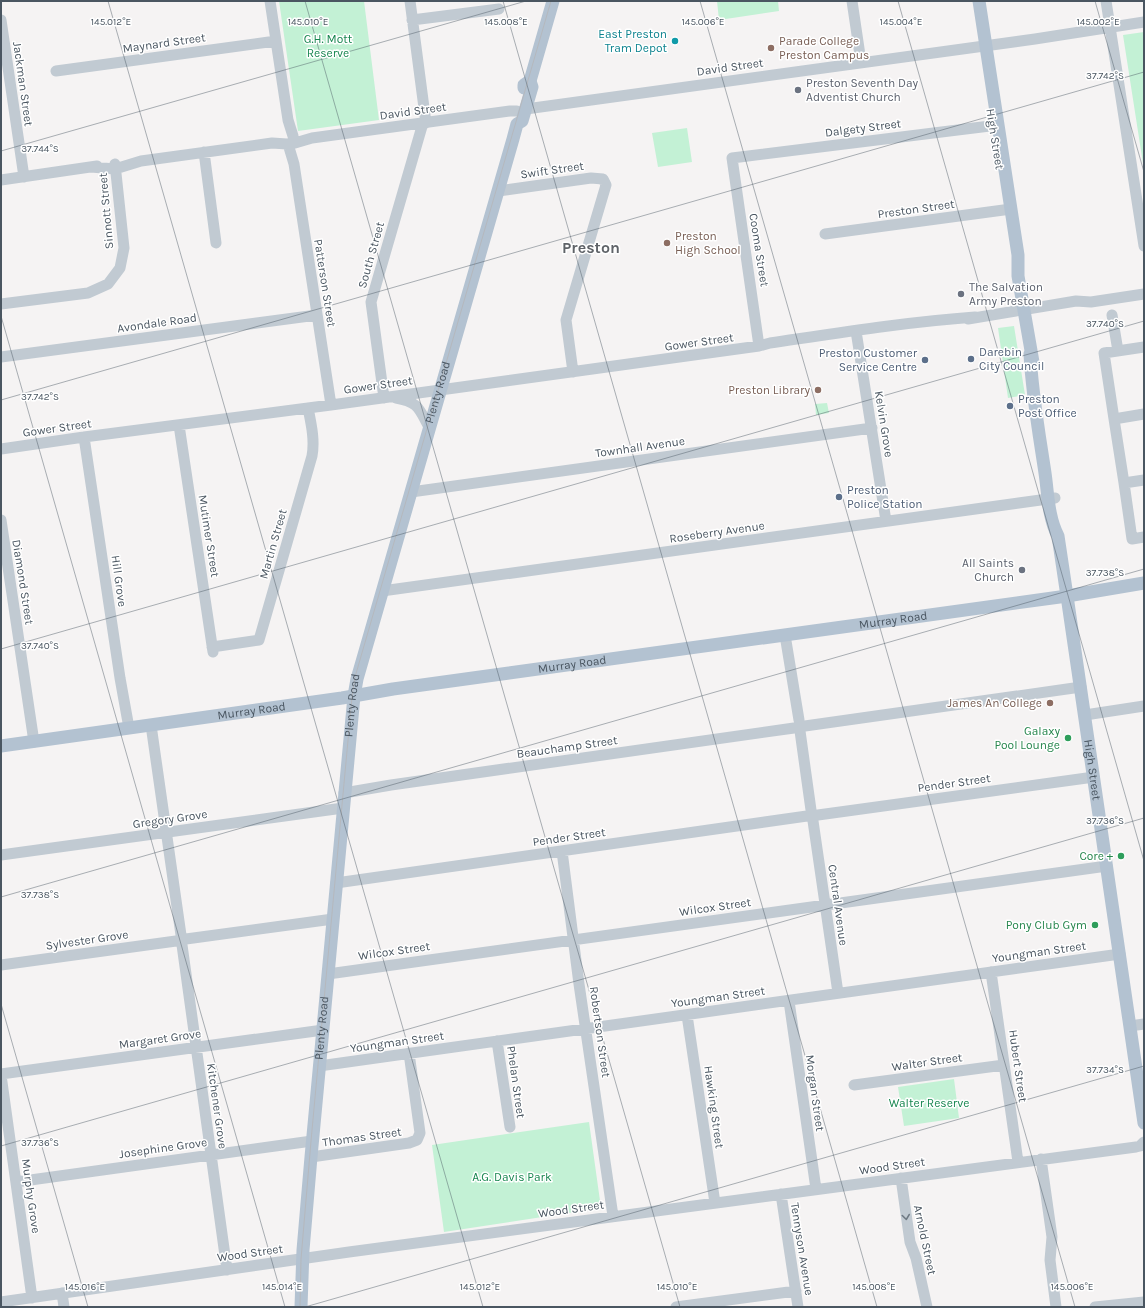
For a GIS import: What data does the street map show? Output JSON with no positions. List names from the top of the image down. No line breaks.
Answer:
{"streets":{"main road":["High Street","Plenty Road","Murray Road"],"street":["Maynard Street","David Street","Jackman Street","Dalgety Street","Swift Street","Preston Street","Sinnott Street","Cooma Street","South Street","Patterson Street","Avondale Road","Gower Street","Kelvin Grove","Townhall Avenue","Roseberry Avenue","Mutimer Street","Martin Street","Hill Grove","Diamond Street","Beauchamp Street","Pender Street","Gregory Grove","Central Avenue","Wilcox Street","Sylvester Grove","Youngman Street","Robertson Street","Margaret Grove","Walter Street","Hubert Street","Phelan Street","Morgan Street","Kitchener Grove","Hawking Street","Thomas Street","Josephine Grove","Wood Street","Murphy Grove","Arnold Street","Tennyson Avenue"]},"crossings":[["Maynard Street","Patterson Street"],["David Street","Jackman Street"],["David Street","High Street"],["David Street","Sinnott Street"],["David Street","South Street"],["David Street","Patterson Street"],["David Street","Plenty Road"],["Dalgety Street","High Street"],["Dalgety Street","Cooma Street"],["High Street","Preston Street"],["High Street","Gower Street"],["High Street","Roseberry Avenue"],["High Street","Murray Road"],["High Street","Beauchamp Street"],["High Street","Pender Street"],["High Street","Wilcox Street"],["High Street","Youngman Street"],["Swift Street","Gower Street"],["Swift Street","Plenty Road"],["Cooma Street","Gower Street"],["South Street","Gower Street"],["Patterson Street","Avondale Road"],["Patterson Street","Gower Street"],["Gower Street","Plenty Road"],["Gower Street","Kelvin Grove"],["Gower Street","Mutimer Street"],["Gower Street","Martin Street"],["Gower Street","Hill Grove"],["Plenty Road","Townhall Avenue"],["Plenty Road","Roseberry Avenue"],["Plenty Road","Murray Road"],["Plenty Road","Beauchamp Street"],["Plenty Road","Pender Street"],["Plenty Road","Gregory Grove"],["Plenty Road","Wilcox Street"],["Plenty Road","Sylvester Grove"],["Plenty Road","Youngman Street"],["Plenty Road","Margaret Grove"],["Plenty Road","Thomas Street"],["Plenty Road","Josephine Grove"],["Plenty Road","Wood Street"],["Kelvin Grove","Townhall Avenue"],["Kelvin Grove","Roseberry Avenue"],["Mutimer Street","Martin Street"],["Hill Grove","Murray Road"],["Diamond Street","Murray Road"],["Murray Road","Central Avenue"],["Murray Road","Kitchener Grove"],["Beauchamp Street","Central Avenue"],["Pender Street","Central Avenue"],["Pender Street","Robertson Street"],["Gregory Grove","Kitchener Grove"],["Central Avenue","Wilcox Street"],["Central Avenue","Youngman Street"],["Wilcox Street","Robertson Street"],["Sylvester Grove","Kitchener Grove"],["Youngman Street","Robertson Street"],["Youngman Street","Hubert Street"],["Youngman Street","Phelan Street"],["Youngman Street","Morgan Street"],["Youngman Street","Hawking Street"],["Youngman Street","Thomas Street"],["Robertson Street","Wood Street"],["Margaret Grove","Kitchener Grove"],["Margaret Grove","Murphy Grove"],["Walter Street","Hubert Street"],["Hubert Street","Wood Street"],["Morgan Street","Wood Street"],["Kitchener Grove","Josephine Grove"],["Kitchener Grove","Wood Street"],["Hawking Street","Wood Street"],["Josephine Grove","Murphy Grove"],["Wood Street","Murphy Grove"],["Wood Street","Arnold Street"],["Wood Street","Tennyson Avenue"]],"one_way":["Arnold Street"],"districts":["Preston"],"parks":["G.H. Mott Reserve","Walter Reserve","A.G. Davis Park"],"places":["East Preston Tram Depot","Parade College Preston Campus","Preston Seventh Day Adventist Church","Preston High School","The Salvation Army Preston","Darebin City Council","Preston Customer Service Centre","Preston Library","Preston Post Office","Preston Police Station","All Saints Church","James An College","Galaxy Pool Lounge","Core +","Pony Club Gym"],"coordinates":["145.012°E","145.010°E","145.008°E","145.006°E","145.004°E","145.002°E","37.742°S","37.744°S","37.740°S","37.738°S","37.736°S","37.734°S","145.016°E","145.014°E"]}
